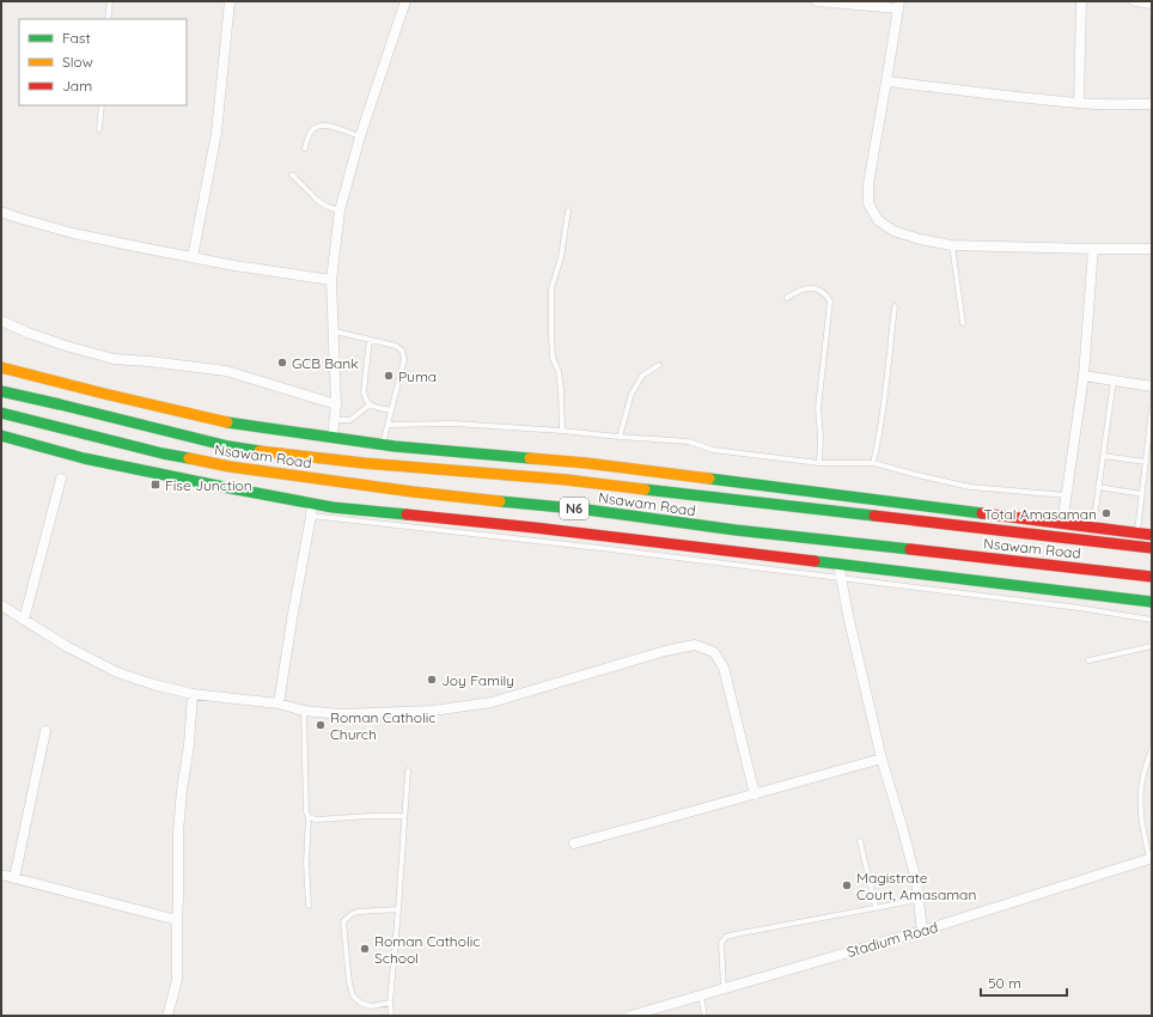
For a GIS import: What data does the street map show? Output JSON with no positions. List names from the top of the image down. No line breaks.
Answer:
{"streets":{"main road":["Nsawam Road","N6"],"street":["Stadium Road"]},"places":{"other":["GCB Bank","Puma","Total Amasaman","Joy Family","Roman Catholic Church","Magistrate Court, Amasaman","Roman Catholic School"],"transit":["Fise Junction"]},"legend":["Fast","Slow","Jam"],"scale_bar":"50 m"}
